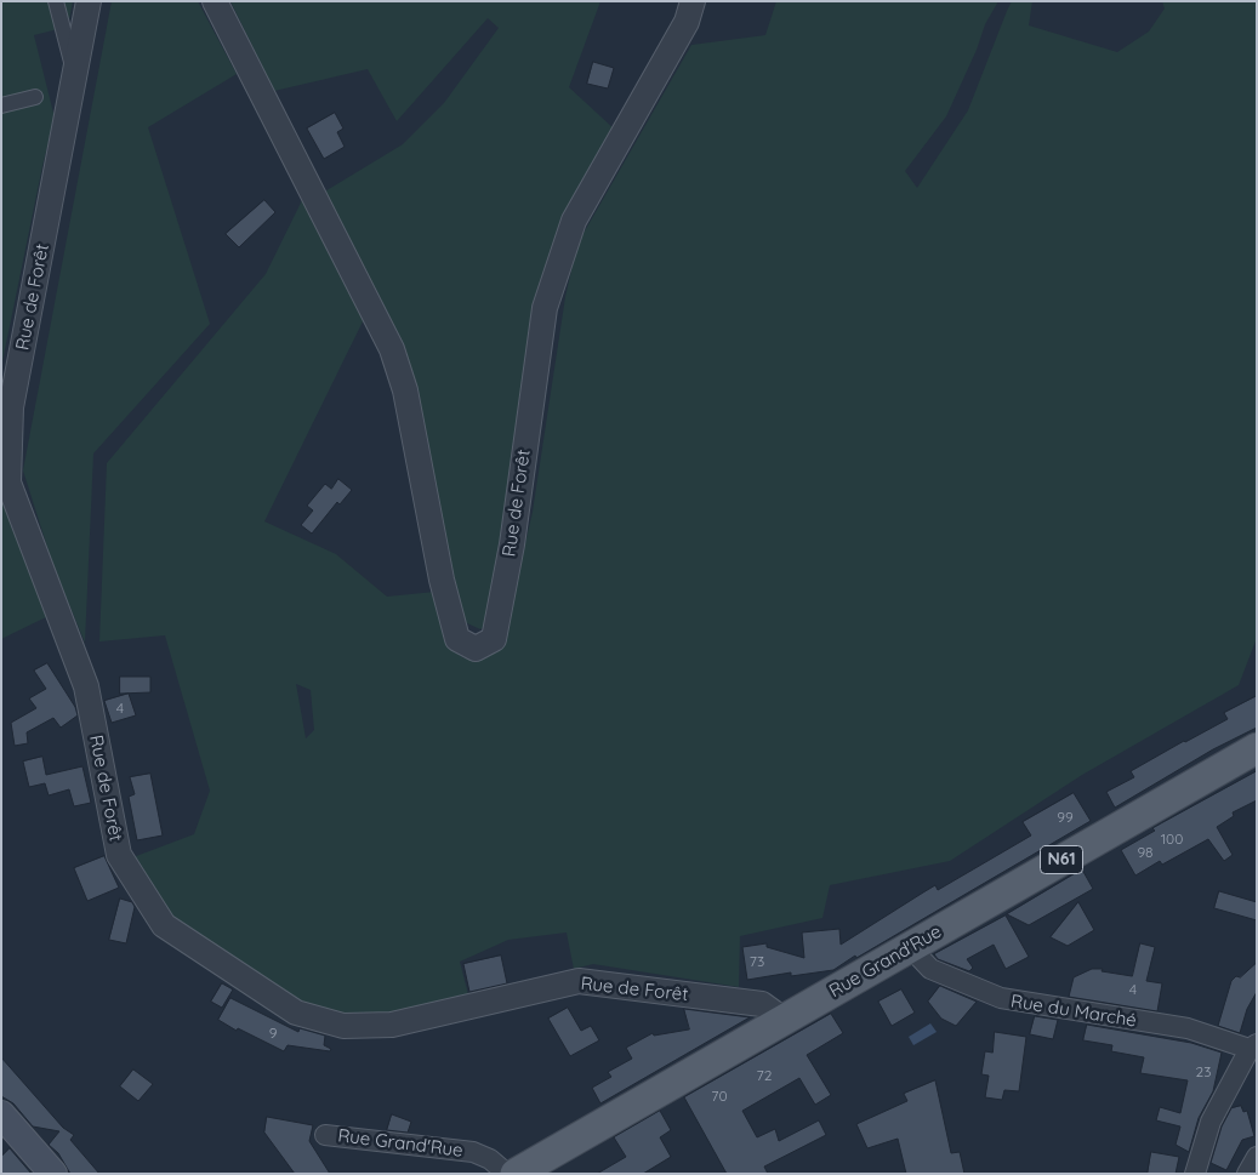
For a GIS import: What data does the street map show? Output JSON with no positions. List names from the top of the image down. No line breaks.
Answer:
{"streets":{"main road":["N61","Rue Grand'Rue"],"street":["Rue de Forêt","Rue du Marché"]},"crossings":[["Rue de Forêt","Rue Grand'Rue"],["Rue Grand'Rue","Rue du Marché"]],"house_numbers":["4","99","100","98","73","4","9","23","72","70"]}
